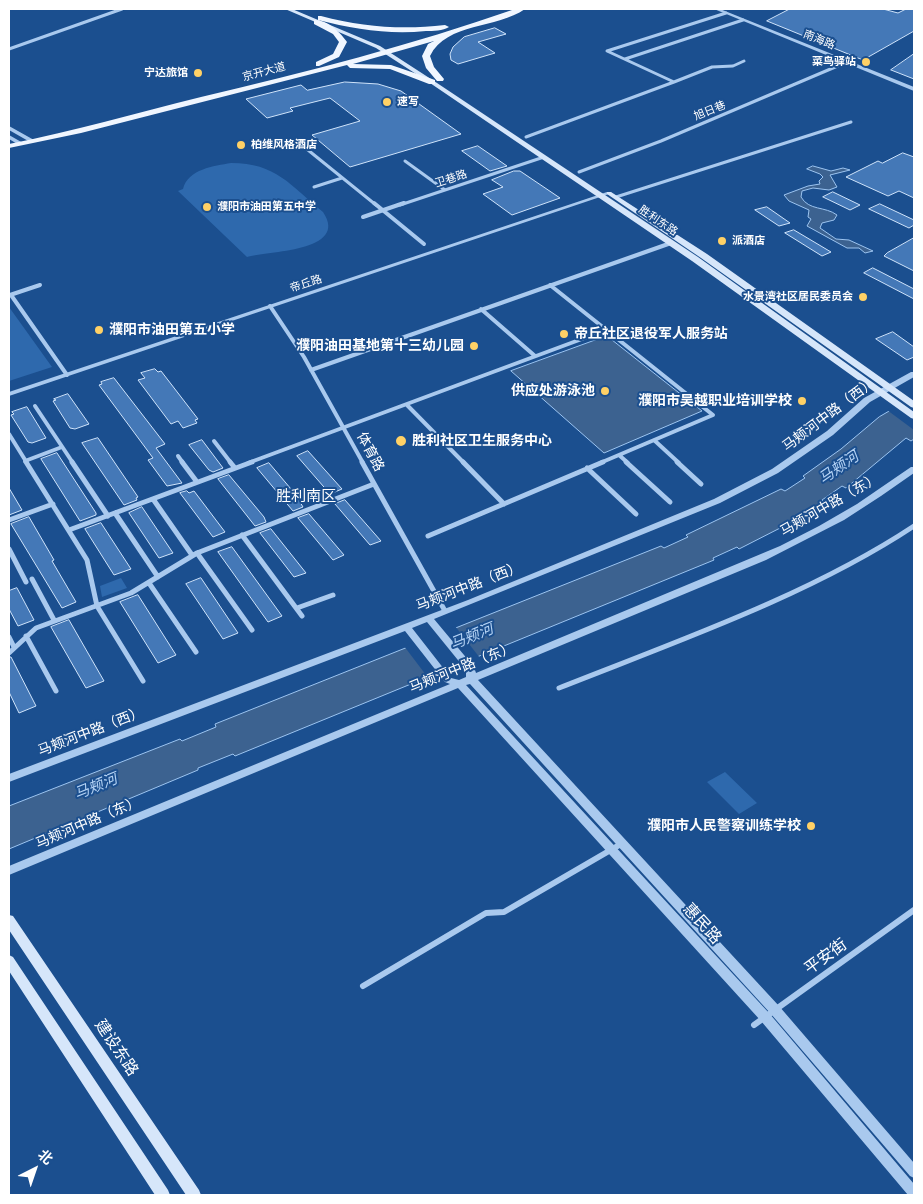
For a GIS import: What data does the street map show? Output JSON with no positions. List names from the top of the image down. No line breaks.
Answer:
{"streets":{"main road":["京开大道","胜利东路","建设东路"],"street":["南海路","旭日巷","卫巷路","帝丘路","马颊河中路（西）","体育路","马颊河中路（东）","惠民路","平安街"]},"crossings":[["南海路","旭日巷"],["京开大道","胜利东路"],["旭日巷","胜利东路"],["卫巷路","胜利东路"],["胜利东路","帝丘路"],["胜利东路","马颊河中路（西）"],["帝丘路","体育路"],["马颊河中路（西）","体育路"],["马颊河中路（西）","惠民路"],["马颊河中路（东）","惠民路"],["惠民路","平安街"]],"districts":["胜利南区"],"water":["马颊河"],"places":["菜鸟驿站","宁达旅馆","速写","柏维风格酒店","濮阳市油田第五中学","派酒店","水景湾社区居民委员会","濮阳市油田第五小学","帝丘社区退役军人服务站","濮阳油田基地第十三幼儿园","供应处游泳池","濮阳市吴越职业培训学校","胜利社区卫生服务中心","濮阳市人民警察训练学校"],"north":"top right"}
